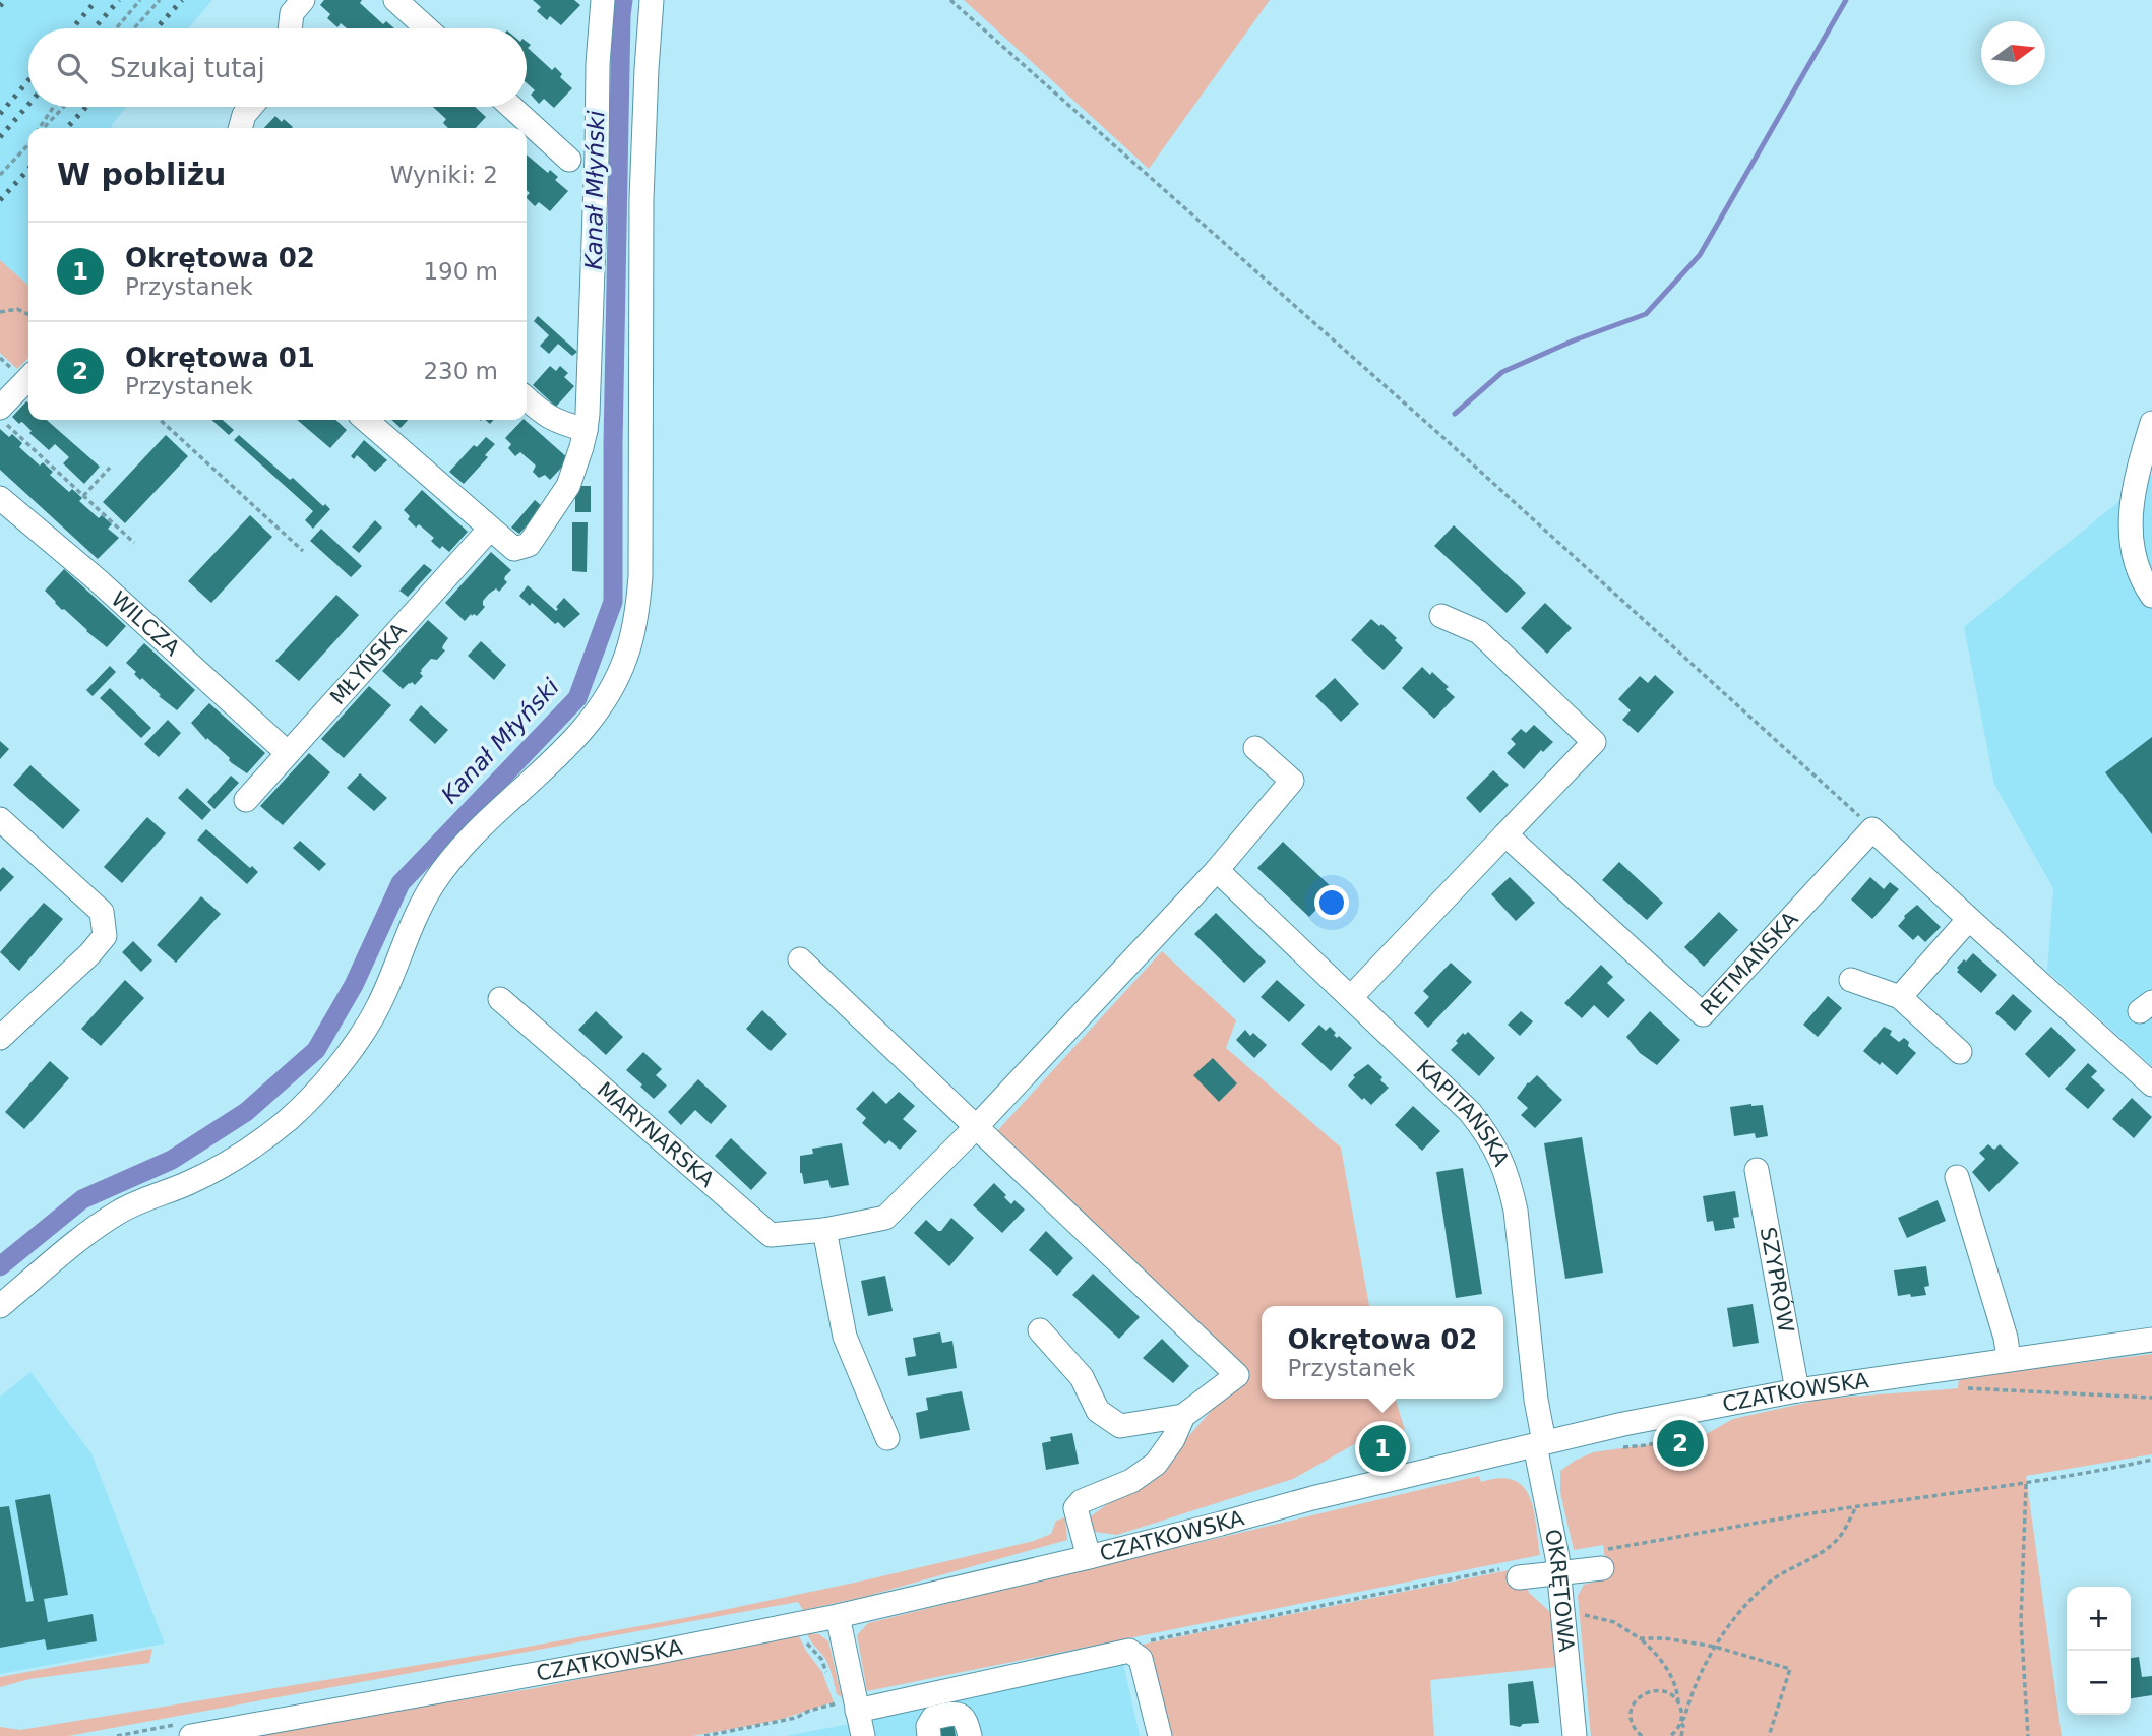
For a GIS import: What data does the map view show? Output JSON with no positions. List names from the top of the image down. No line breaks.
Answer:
{"streets":{"street":["WILCZA","MŁYŃSKA","RETMAŃSKA","KAPITAŃSKA","MARYNARSKA","SZYPRÓW","CZATKOWSKA","OKRĘTOWA"]},"crossings":[["WILCZA","MŁYŃSKA"],["KAPITAŃSKA","CZATKOWSKA"],["KAPITAŃSKA","OKRĘTOWA"],["SZYPRÓW","CZATKOWSKA"],["CZATKOWSKA","OKRĘTOWA"]],"water":["Kanał Młyński"],"north":"right","page":{"search":"Szukaj tutaj","heading":["W pobliżu","Wyniki: 2"],"list":[{"mark":"1","name":"Okrętowa 02","note":"Przystanek","value":"190 m"},{"mark":"2","name":"Okrętowa 01","note":"Przystanek","value":"230 m"}],"popup":["Okrętowa 02","Przystanek"],"pins":["2","1"],"map_buttons":["+","−"]}}
